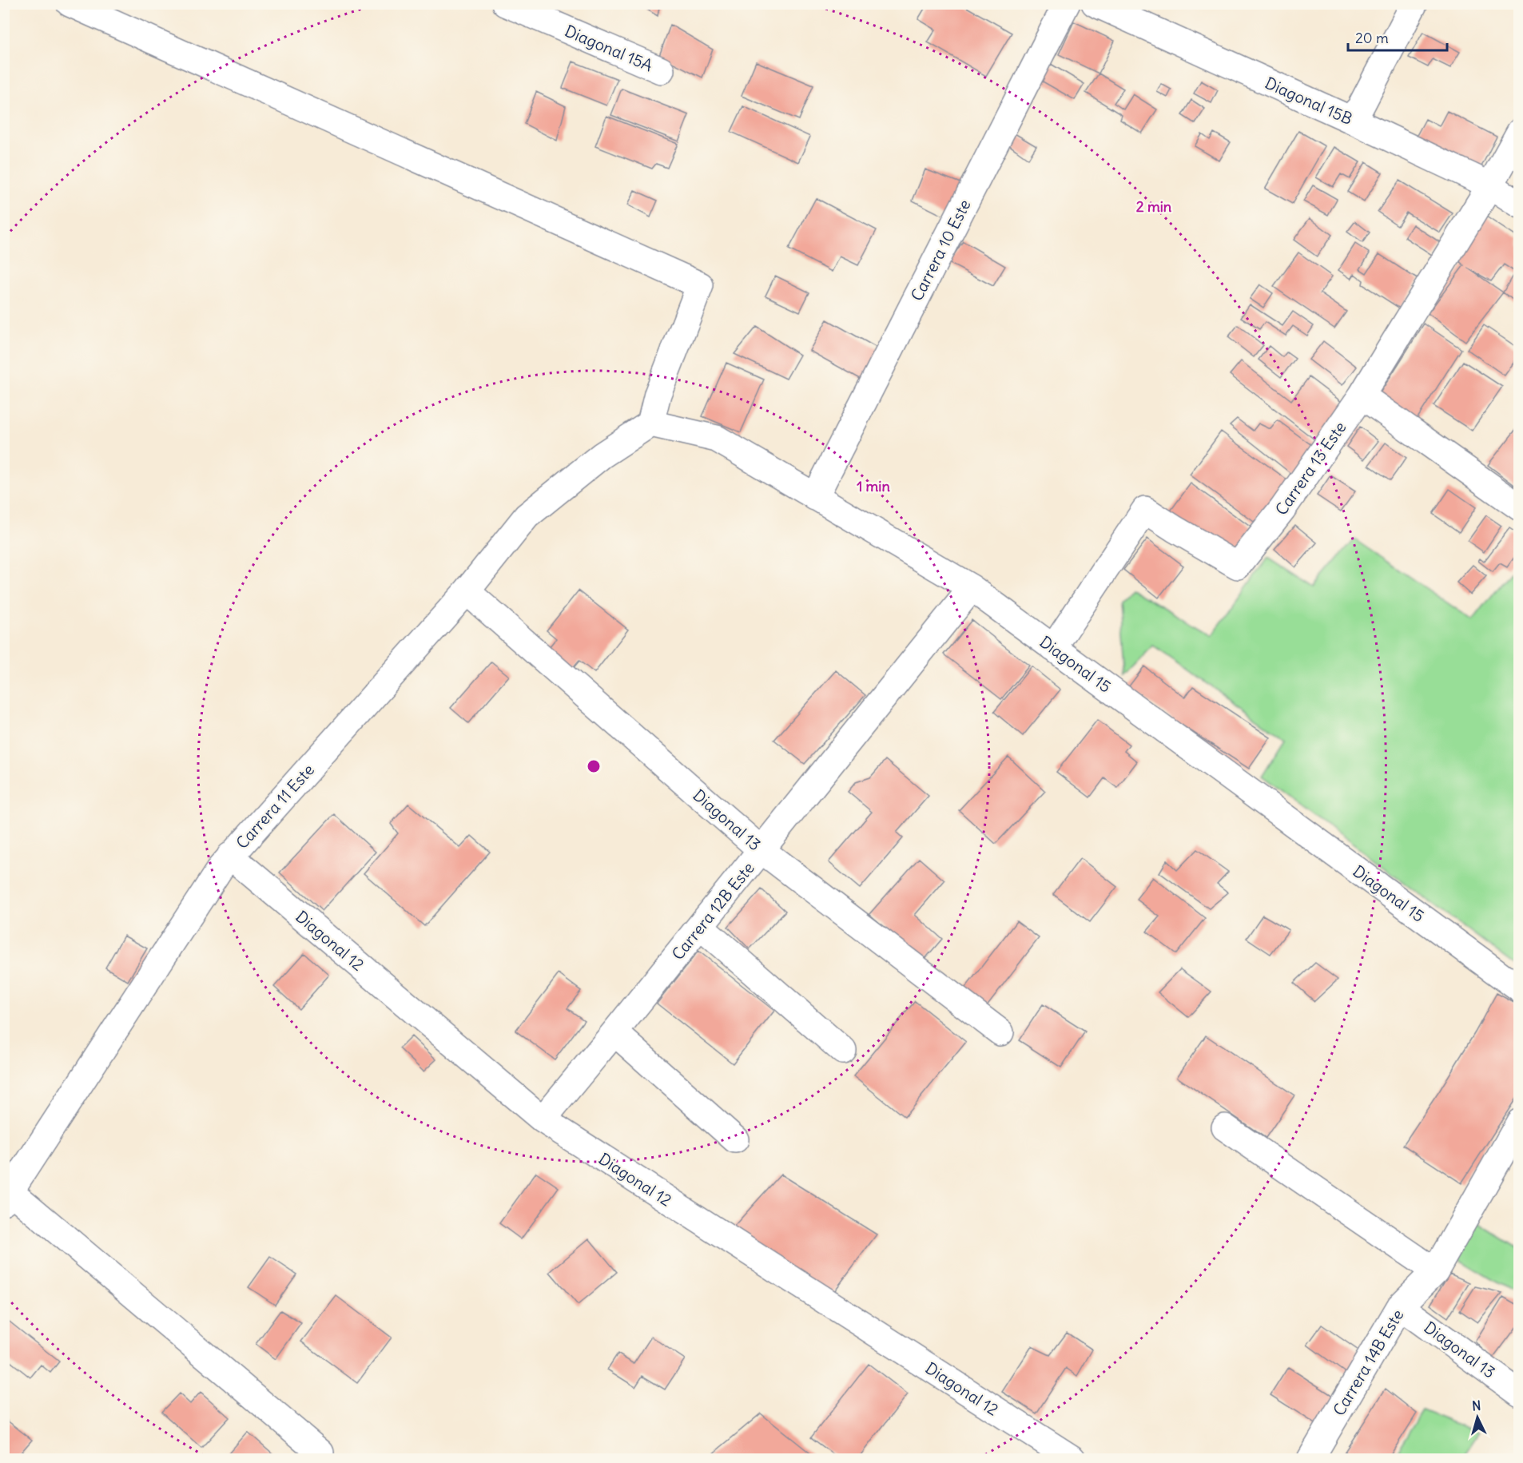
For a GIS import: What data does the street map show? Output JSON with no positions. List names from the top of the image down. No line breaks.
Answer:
{"streets":{"street":["Diagonal 15A","Diagonal 15B","Carrera 10 Este","Carrera 13 Este","Diagonal 15","Carrera 11 Este","Diagonal 13","Carrera 12B Este","Diagonal 12","Carrera 14B Este"]},"crossings":[["Diagonal 15B","Carrera 13 Este"],["Carrera 10 Este","Diagonal 15"],["Carrera 13 Este","Diagonal 15"],["Diagonal 15","Carrera 11 Este"],["Diagonal 15","Carrera 12B Este"],["Carrera 11 Este","Diagonal 13"],["Carrera 11 Este","Diagonal 12"],["Diagonal 13","Carrera 12B Este"],["Diagonal 13","Carrera 14B Este"],["Carrera 12B Este","Diagonal 12"]],"scale_bar":"20 m","north":"top","rings":["2 min","1 min"]}
